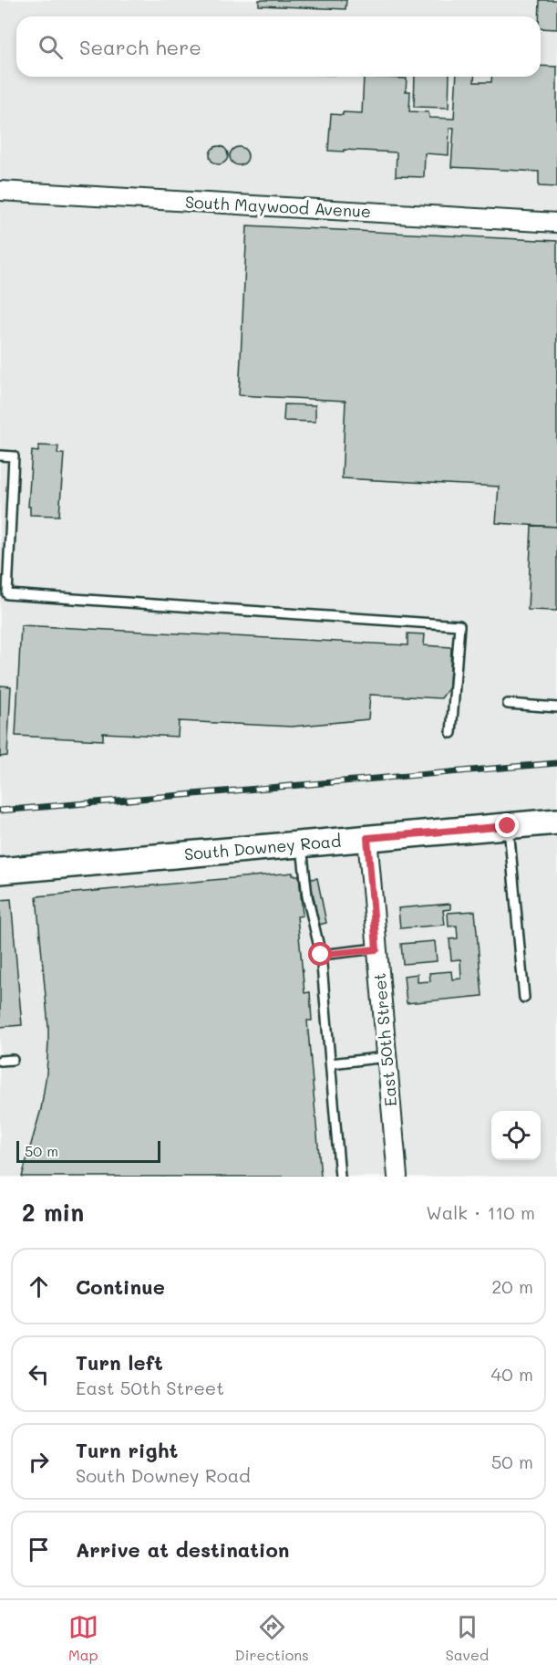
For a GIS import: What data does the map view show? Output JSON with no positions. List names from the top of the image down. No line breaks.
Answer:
{"streets":{"main road":["South Downey Road"],"street":["South Maywood Avenue","East 50th Street"]},"crossings":[["South Downey Road","East 50th Street"]],"scale_bar":"50 m","page":{"search":"Search here","scale":"50 m","heading":["2 min","Walk · 110 m"],"list":[["Continue","20 m"],["Turn left","East 50th Street","40 m"],["Turn right","South Downey Road","50 m"],"Arrive at destination"],"nav":["Map","Directions","Saved"]}}
